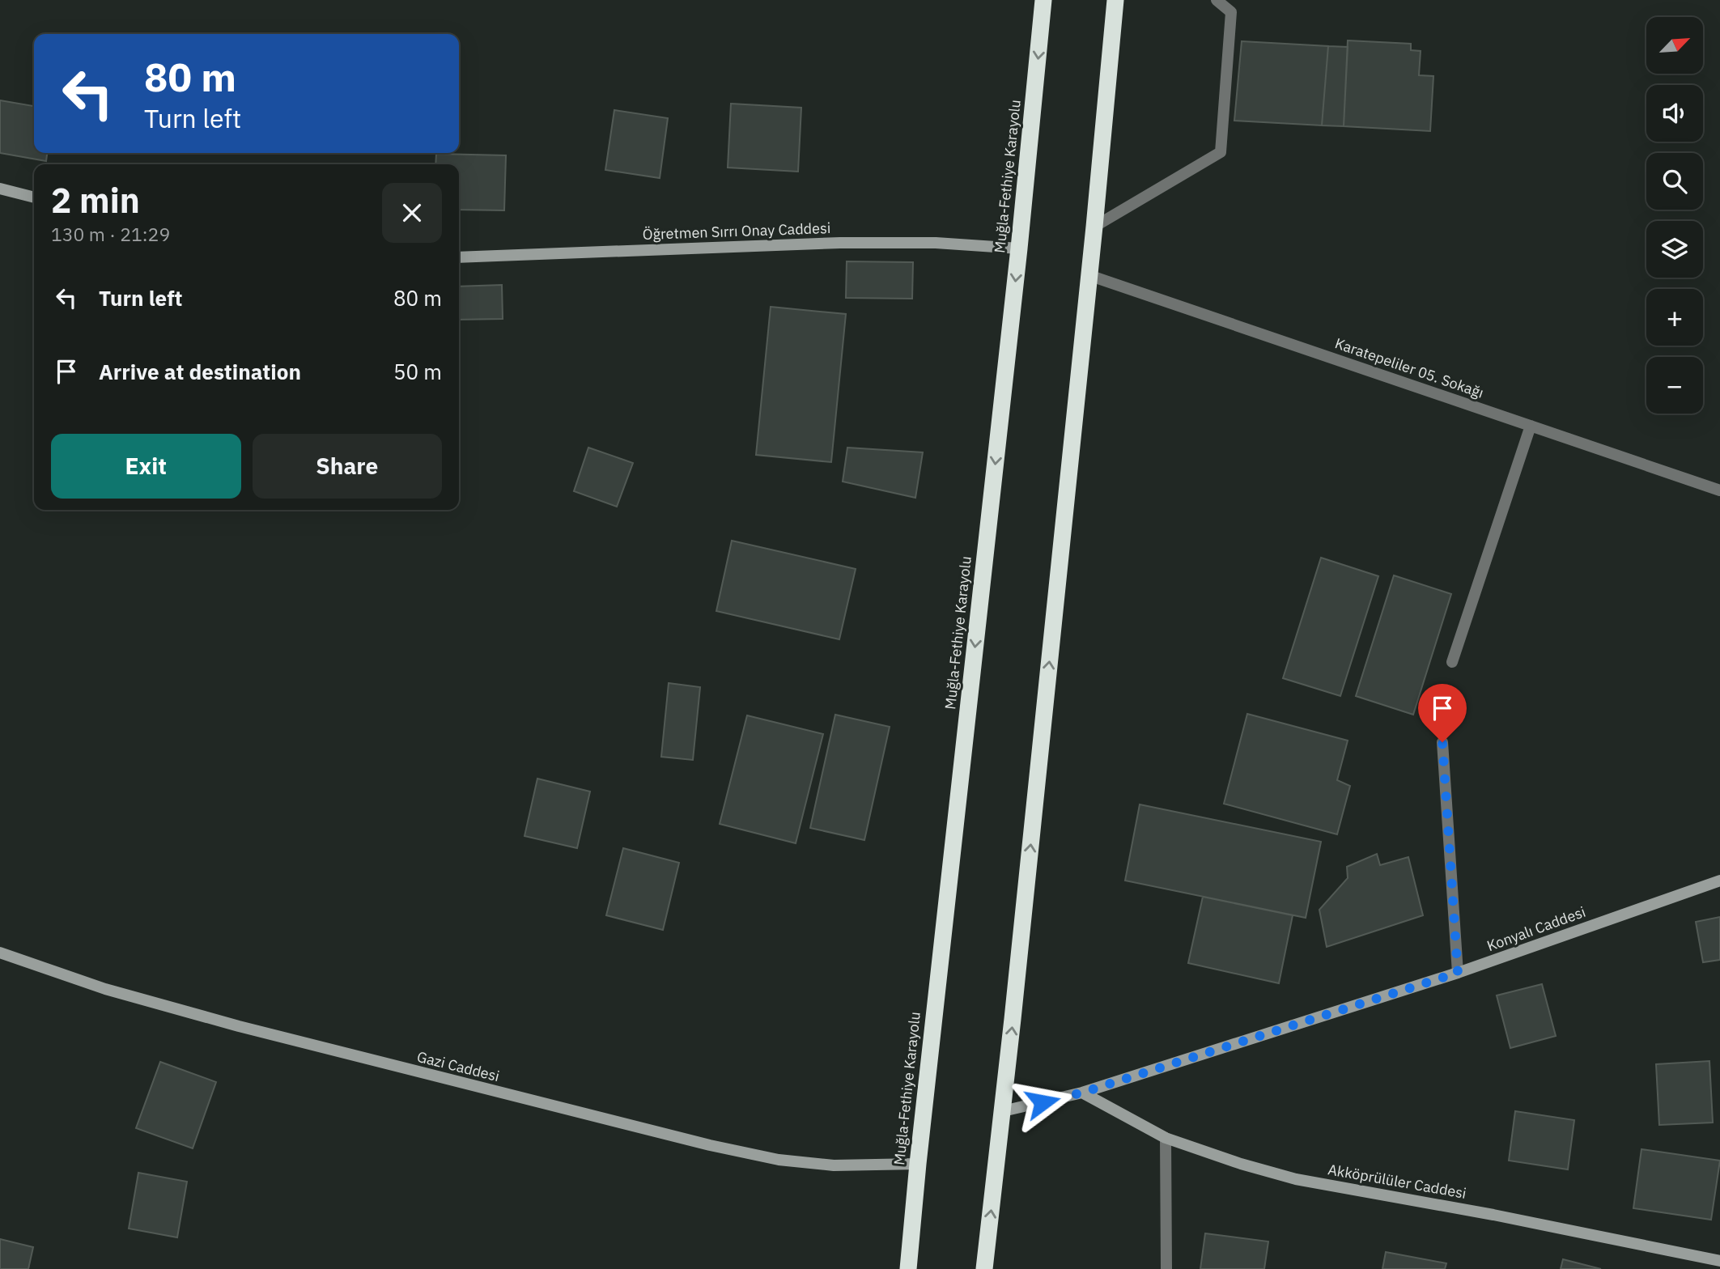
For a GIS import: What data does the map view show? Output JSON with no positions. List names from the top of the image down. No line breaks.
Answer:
{"streets":{"highway":["Muğla-Fethiye Karayolu"],"street":["Öğretmen Sırrı Onay Caddesi","Karatepeliler 05. Sokağı","Konyalı Caddesi","Gazi Caddesi","Akköprülüler Caddesi"]},"crossings":[["Muğla-Fethiye Karayolu","Öğretmen Sırrı Onay Caddesi"],["Muğla-Fethiye Karayolu","Gazi Caddesi"],["Konyalı Caddesi","Akköprülüler Caddesi"]],"north":"top right","page":{"map_buttons":["+","−"],"turn":["80 m","Turn left"],"heading":["2 min","130 m · 21:29"],"list":[{"name":"Turn left","value":"80 m"},{"name":"Arrive at destination","value":"50 m"}],"buttons":["Exit","Share"]}}
